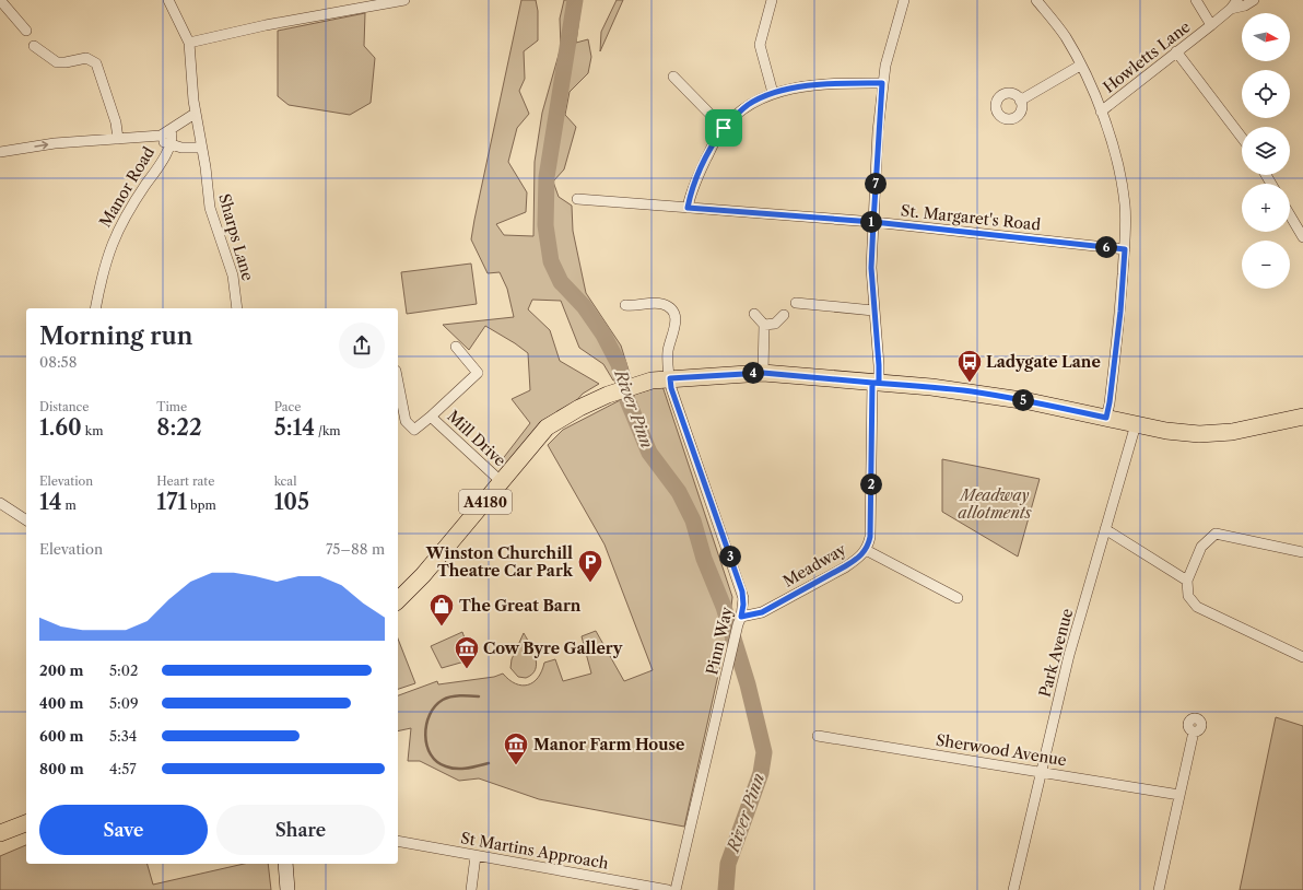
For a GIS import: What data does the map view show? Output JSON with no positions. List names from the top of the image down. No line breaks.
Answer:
{"streets":{"main road":["A4180"],"street":["Howletts Lane","Manor Road","St. Margaret's Road","Sharps Lane","Mill Drive","Meadway","Pinn Way","Park Avenue","Sherwood Avenue","St Martins Approach"]},"crossings":[["Mill Drive","A4180"],["A4180","Meadway"],["A4180","Pinn Way"],["A4180","Park Avenue"],["Meadway","Pinn Way"],["Park Avenue","Sherwood Avenue"]],"water":["River Pinn"],"parks":["Meadway allotments"],"places":{"bus stop":["Ladygate Lane"],"parking":["Winston Churchill Theatre Car Park"],"shop":["The Great Barn"],"museum":["Cow Byre Gallery","Manor Farm House"]},"north":"right","page":{"map_buttons":["+","−"],"pins":["7","1","6","4","5","2","3"],"heading":["Morning run","08:58"],"stats":[["Distance","1.60 km"],["Time","8:22"],["Pace","5:14 /km"],["Elevation","14 m"],["Heart rate","171 bpm"],["kcal","105"]],"chart":["Elevation","75–88 m"],"list":[{"name":"200 m","note":"5:02"},{"name":"400 m","note":"5:09"},{"name":"600 m","note":"5:34"},{"name":"800 m","note":"4:57"}],"buttons":["Save","Share"]}}
